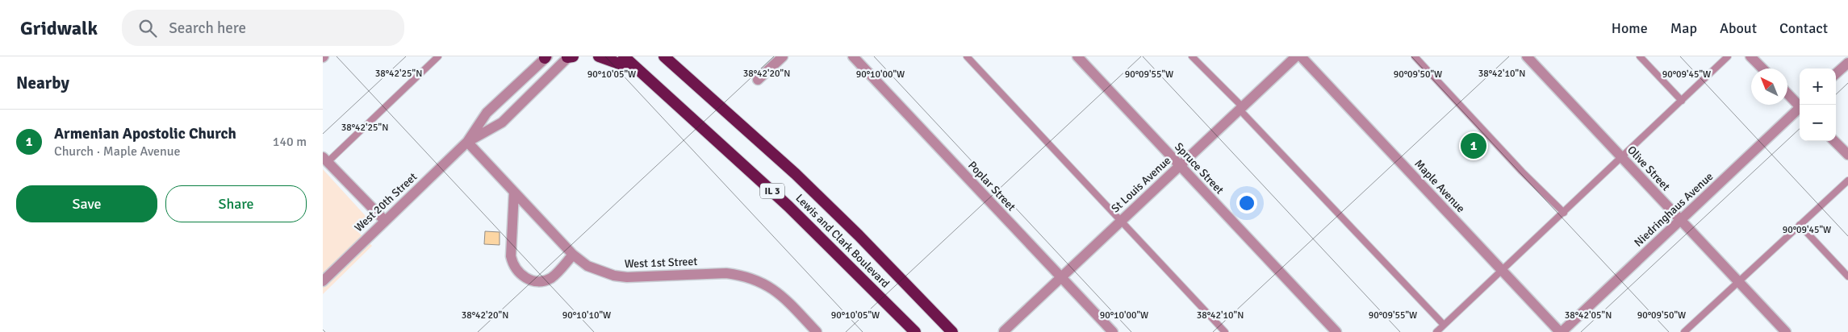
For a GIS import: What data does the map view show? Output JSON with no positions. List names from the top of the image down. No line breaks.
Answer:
{"streets":{"highway":["IL 3","Lewis and Clark Boulevard"],"street":["Spruce Street","Olive Street","St Louis Avenue","Poplar Street","Maple Avenue","West 20th Street","Niedringhaus Avenue","West 1st Street"]},"crossings":[["Spruce Street","St Louis Avenue"],["Olive Street","Niedringhaus Avenue"],["St Louis Avenue","Poplar Street"],["Maple Avenue","Niedringhaus Avenue"],["West 20th Street","West 1st Street"]],"north":"top left","page":{"header":"Gridwalk","search":"Search here","nav":["Home","Map","About","Contact"],"heading":"Nearby","map_buttons":["+","−"],"list":[{"mark":"1","name":"Armenian Apostolic Church","note":"Church · Maple Avenue","value":"140 m"}],"pins":"1","buttons":["Save","Share"]},"coordinates":["38°42'25\"N","38°42'20\"N","38°42'10\"N","90°10'05\"W","90°10'00\"W","90°09'50\"W","90°09'55\"W","90°09'45\"W","90°10'10\"W","38°42'05\"N"]}
